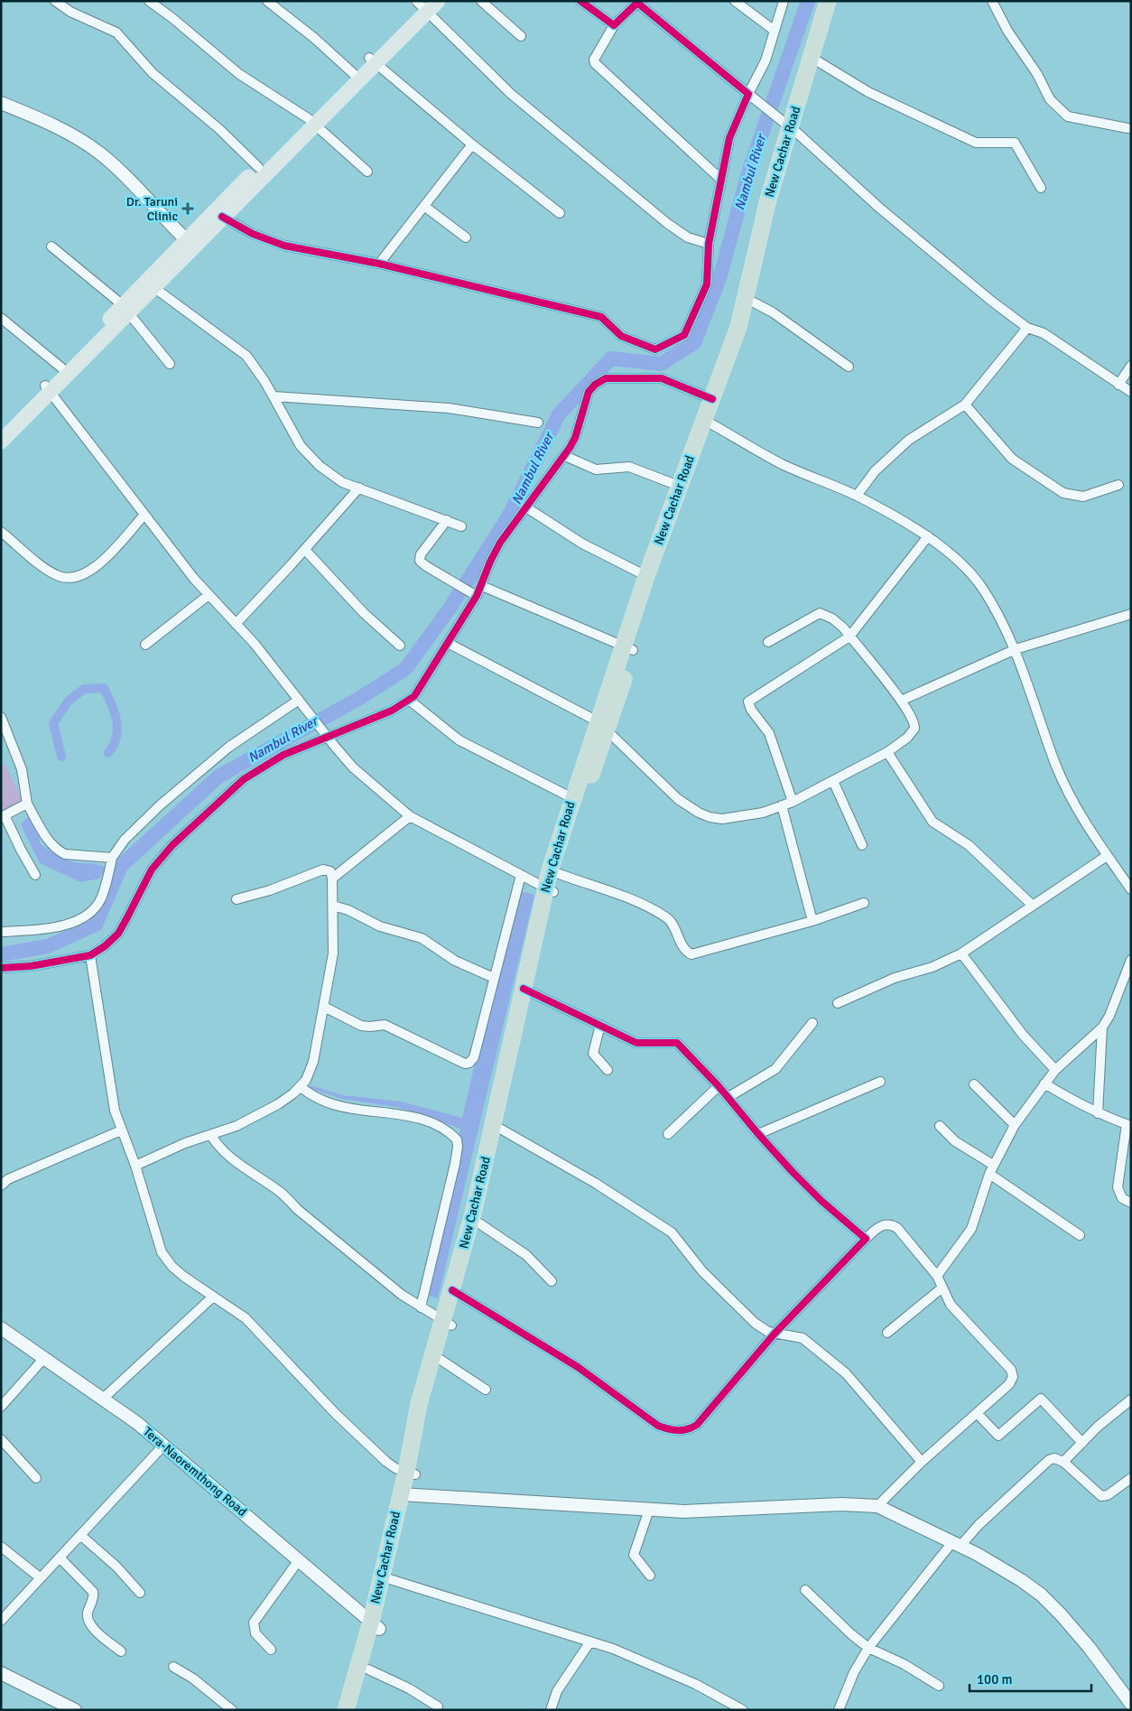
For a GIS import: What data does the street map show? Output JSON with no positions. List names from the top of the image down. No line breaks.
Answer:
{"streets":{"highway":["New Cachar Road"],"street":["Tera-Naoremthong Road"]},"crossings":[["New Cachar Road","Tera-Naoremthong Road"]],"water":["Nambul River"],"places":{"health":["Dr. Taruni Clinic"]},"scale_bar":"100 m"}
